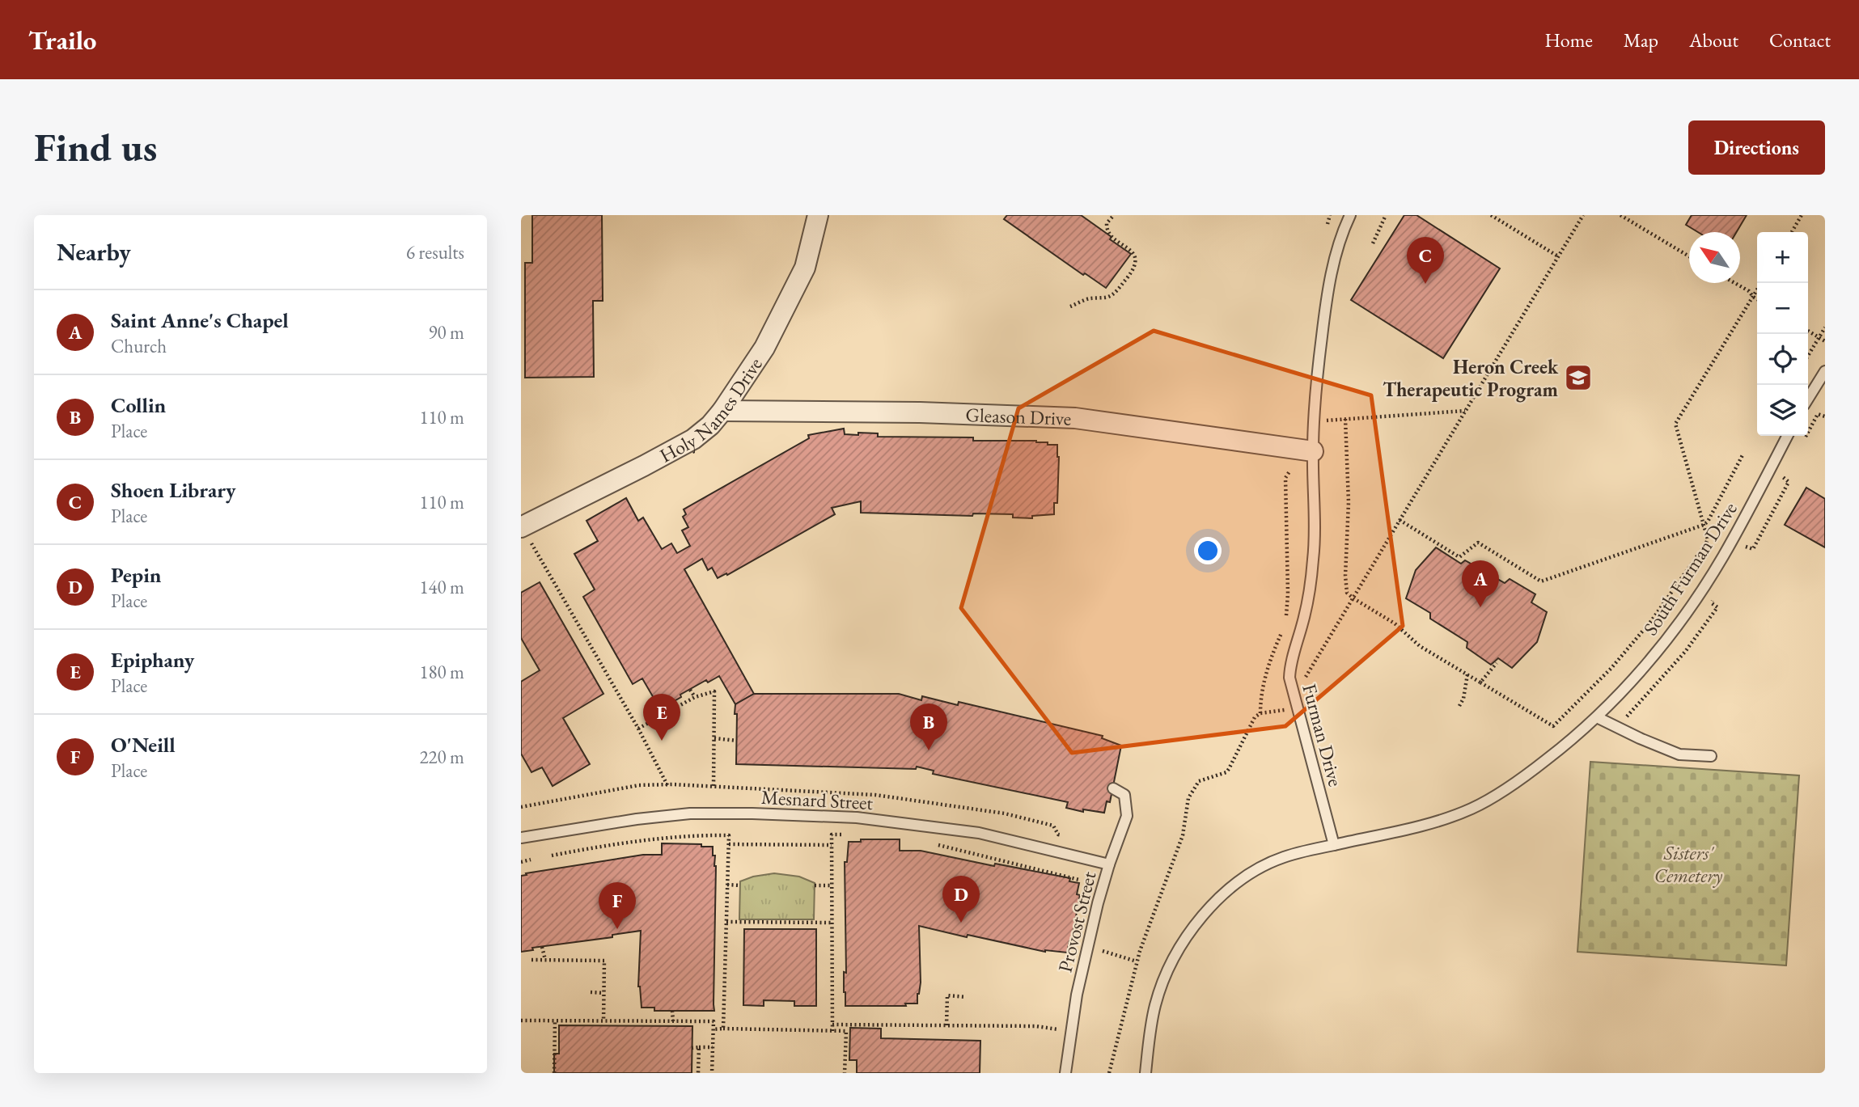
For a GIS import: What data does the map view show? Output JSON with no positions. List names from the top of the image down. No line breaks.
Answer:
{"streets":{"street":["Holy Names Drive","Gleason Drive"],"lane":["South Furman Drive","Furman Drive","Mesnard Street","Provost Street"]},"crossings":[["Holy Names Drive","Gleason Drive"],["Gleason Drive","Furman Drive"],["South Furman Drive","Furman Drive"],["Mesnard Street","Provost Street"]],"parks":["Sisters' Cemetery"],"places":{"school or university":["Heron Creek Therapeutic Program"]},"north":"top left","page":{"header":"Trailo","nav":["Home","Map","About","Contact"],"buttons":"Directions","title":"Find us","heading":["Nearby","6 results"],"map_buttons":["+","−"],"pins":["C","A","E","B","D","F"],"list":[{"mark":"A","name":"Saint Anne's Chapel","note":"Church","value":"90 m"},{"mark":"B","name":"Collin","note":"Place","value":"110 m"},{"mark":"C","name":"Shoen Library","note":"Place","value":"110 m"},{"mark":"D","name":"Pepin","note":"Place","value":"140 m"},{"mark":"E","name":"Epiphany","note":"Place","value":"180 m"},{"mark":"F","name":"O'Neill","note":"Place","value":"220 m"}]}}
